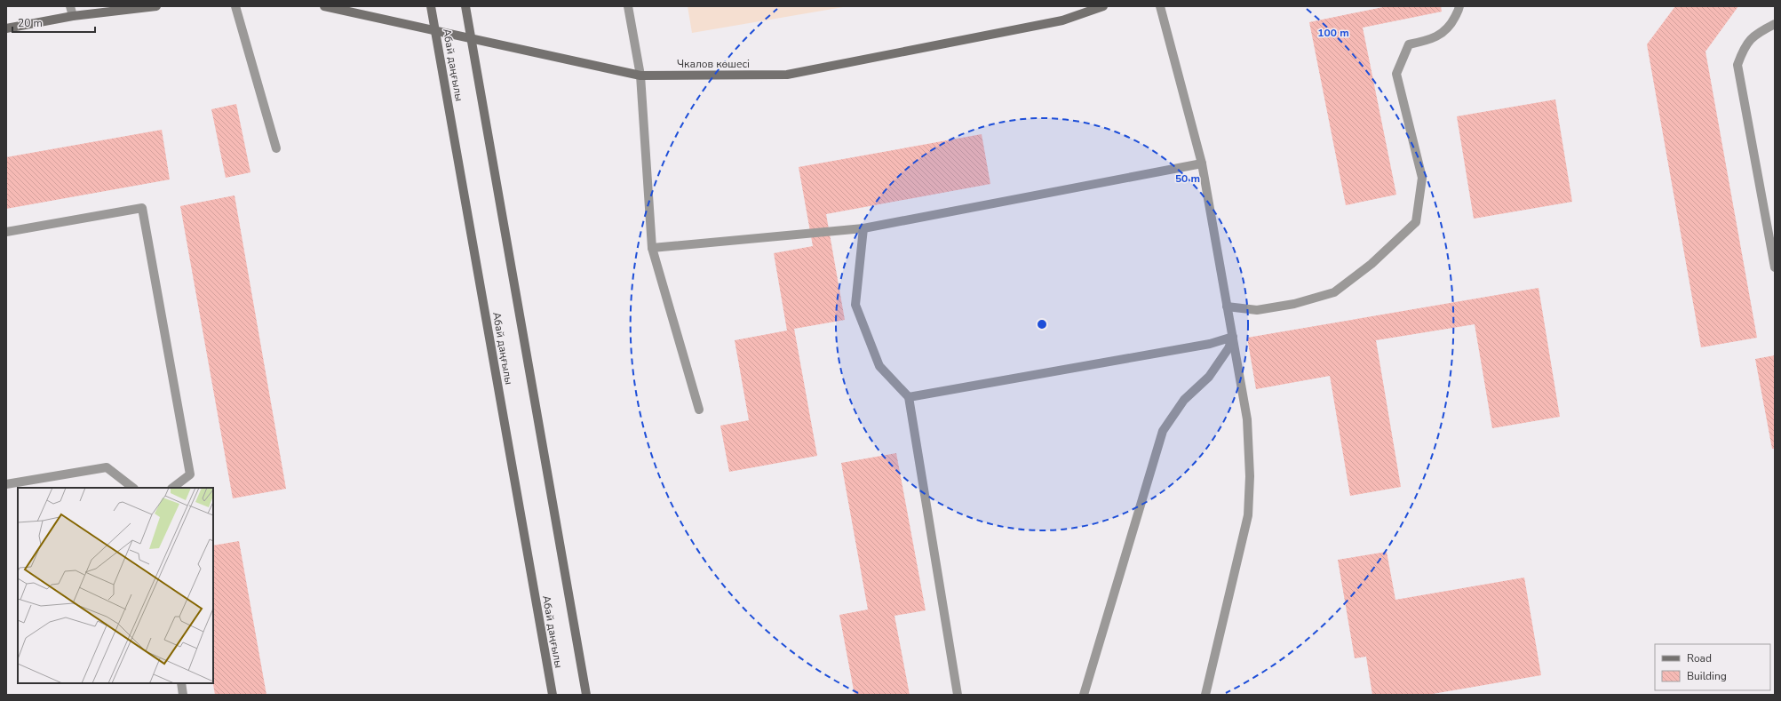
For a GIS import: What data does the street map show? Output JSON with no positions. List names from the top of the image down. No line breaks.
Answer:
{"streets":{"main road":["Чкалов көшесі","Абай даңғылы"]},"crossings":[["Чкалов көшесі","Абай даңғылы"]],"legend":["Road","Building"],"scale_bar":"20 m","rings":["100 m","50 m"]}
